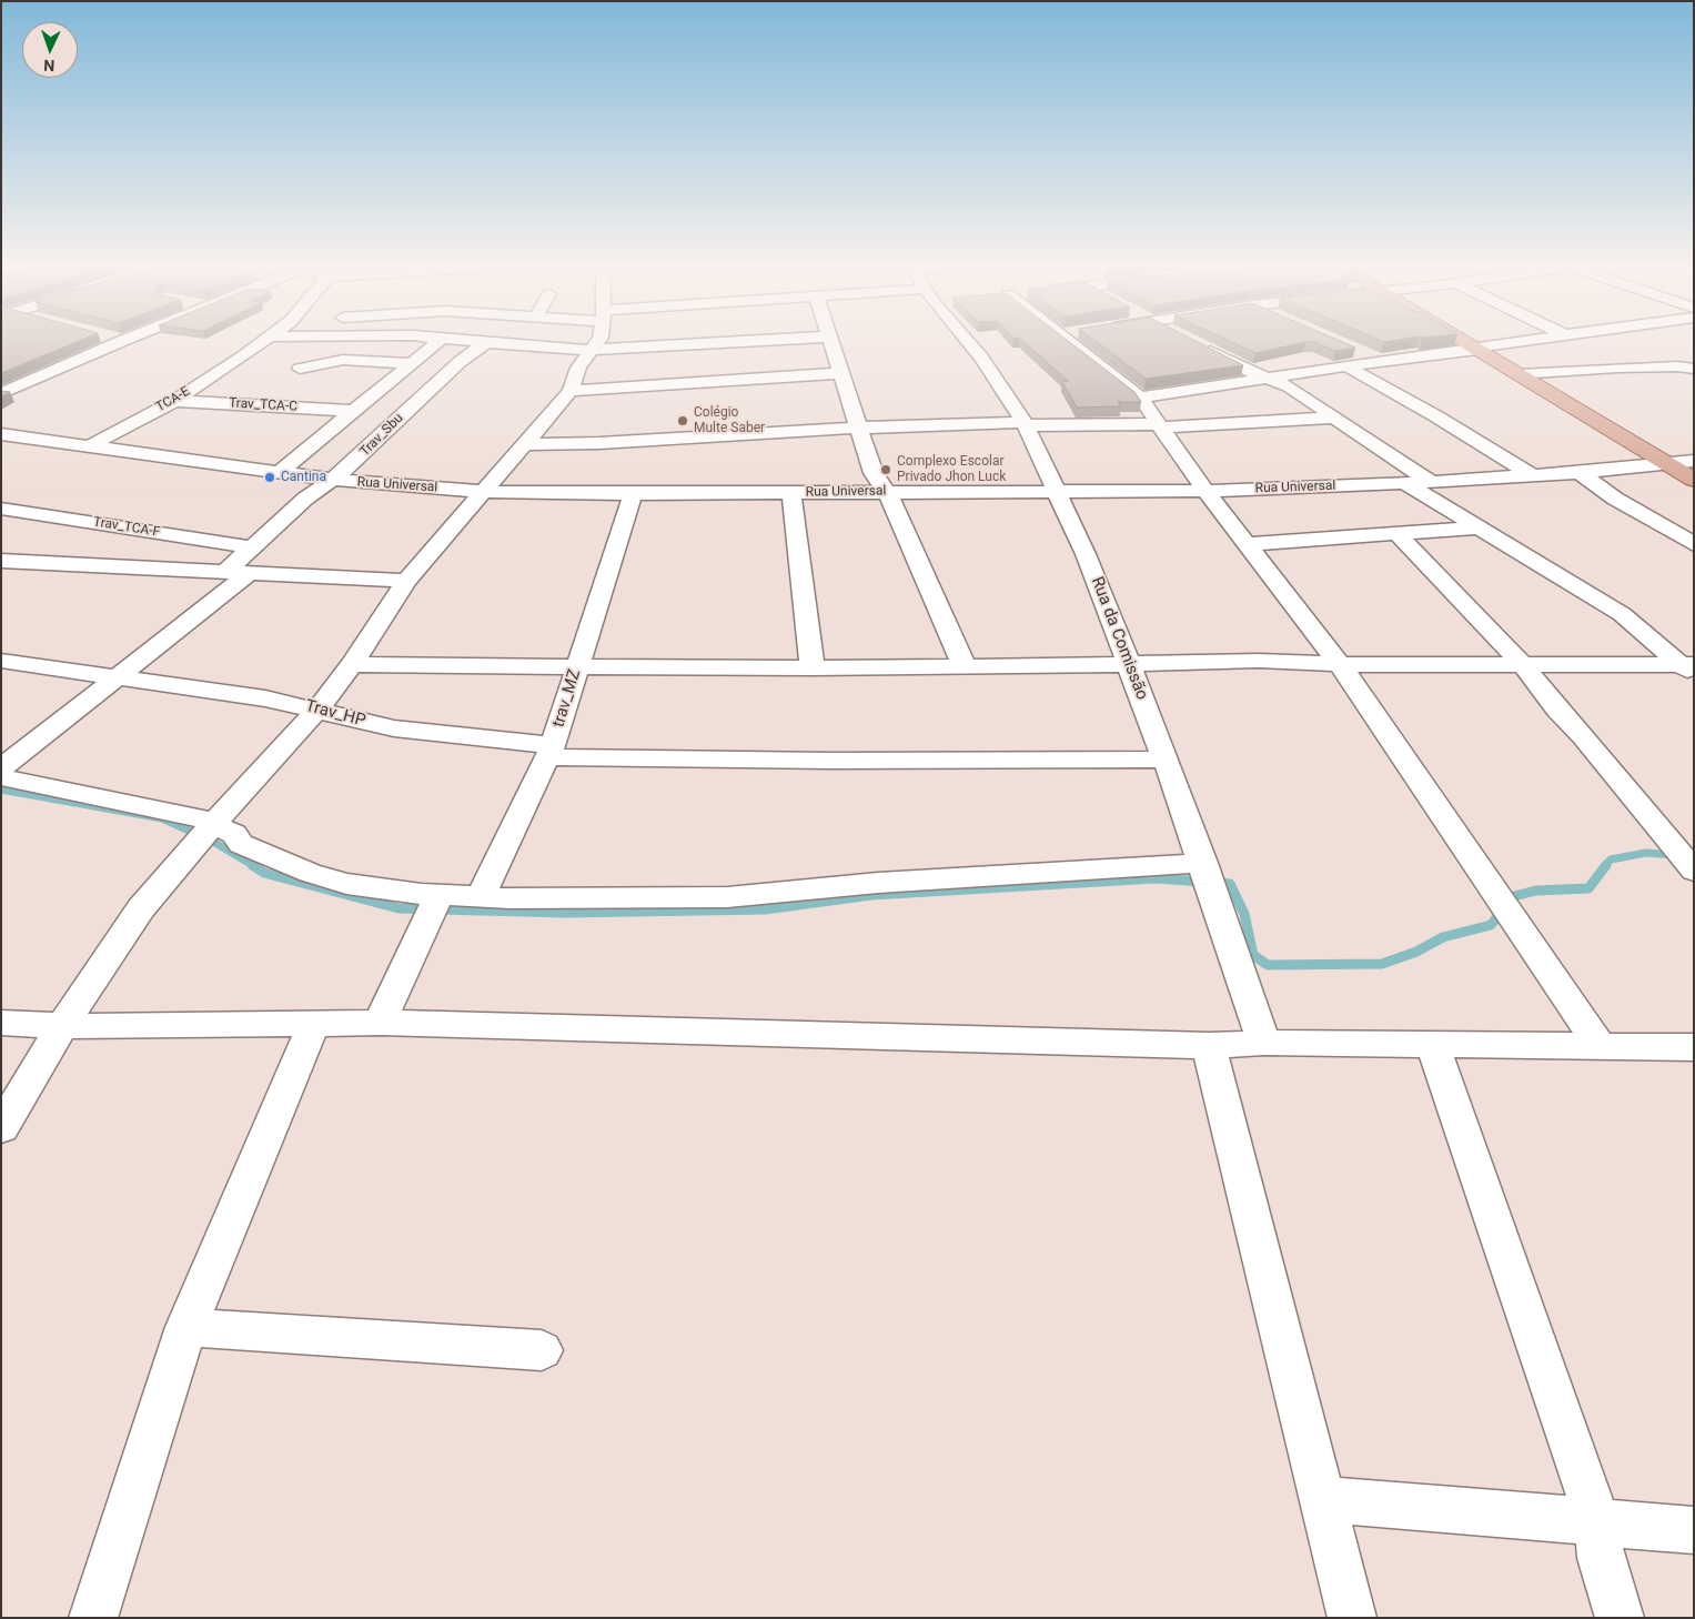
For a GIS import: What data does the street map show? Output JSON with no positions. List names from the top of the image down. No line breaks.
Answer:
{"streets":{"street":["TCA-E","Trav_TCA-C","Trav_Sbu","Rua Universal","Trav_TCA-F","Rua da Comissão","trav_MZ","Trav_HP"]},"crossings":[["TCA-E","Trav_TCA-C"],["TCA-E","Rua Universal"],["Trav_Sbu","Rua Universal"],["Trav_Sbu","Trav_TCA-F"],["Rua Universal","Rua da Comissão"],["Rua Universal","trav_MZ"],["Rua da Comissão","Trav_HP"],["trav_MZ","Trav_HP"]],"places":["Colégio Multe Saber","Complexo Escolar Privado Jhon Luck","Cantina"],"north":"bottom"}
